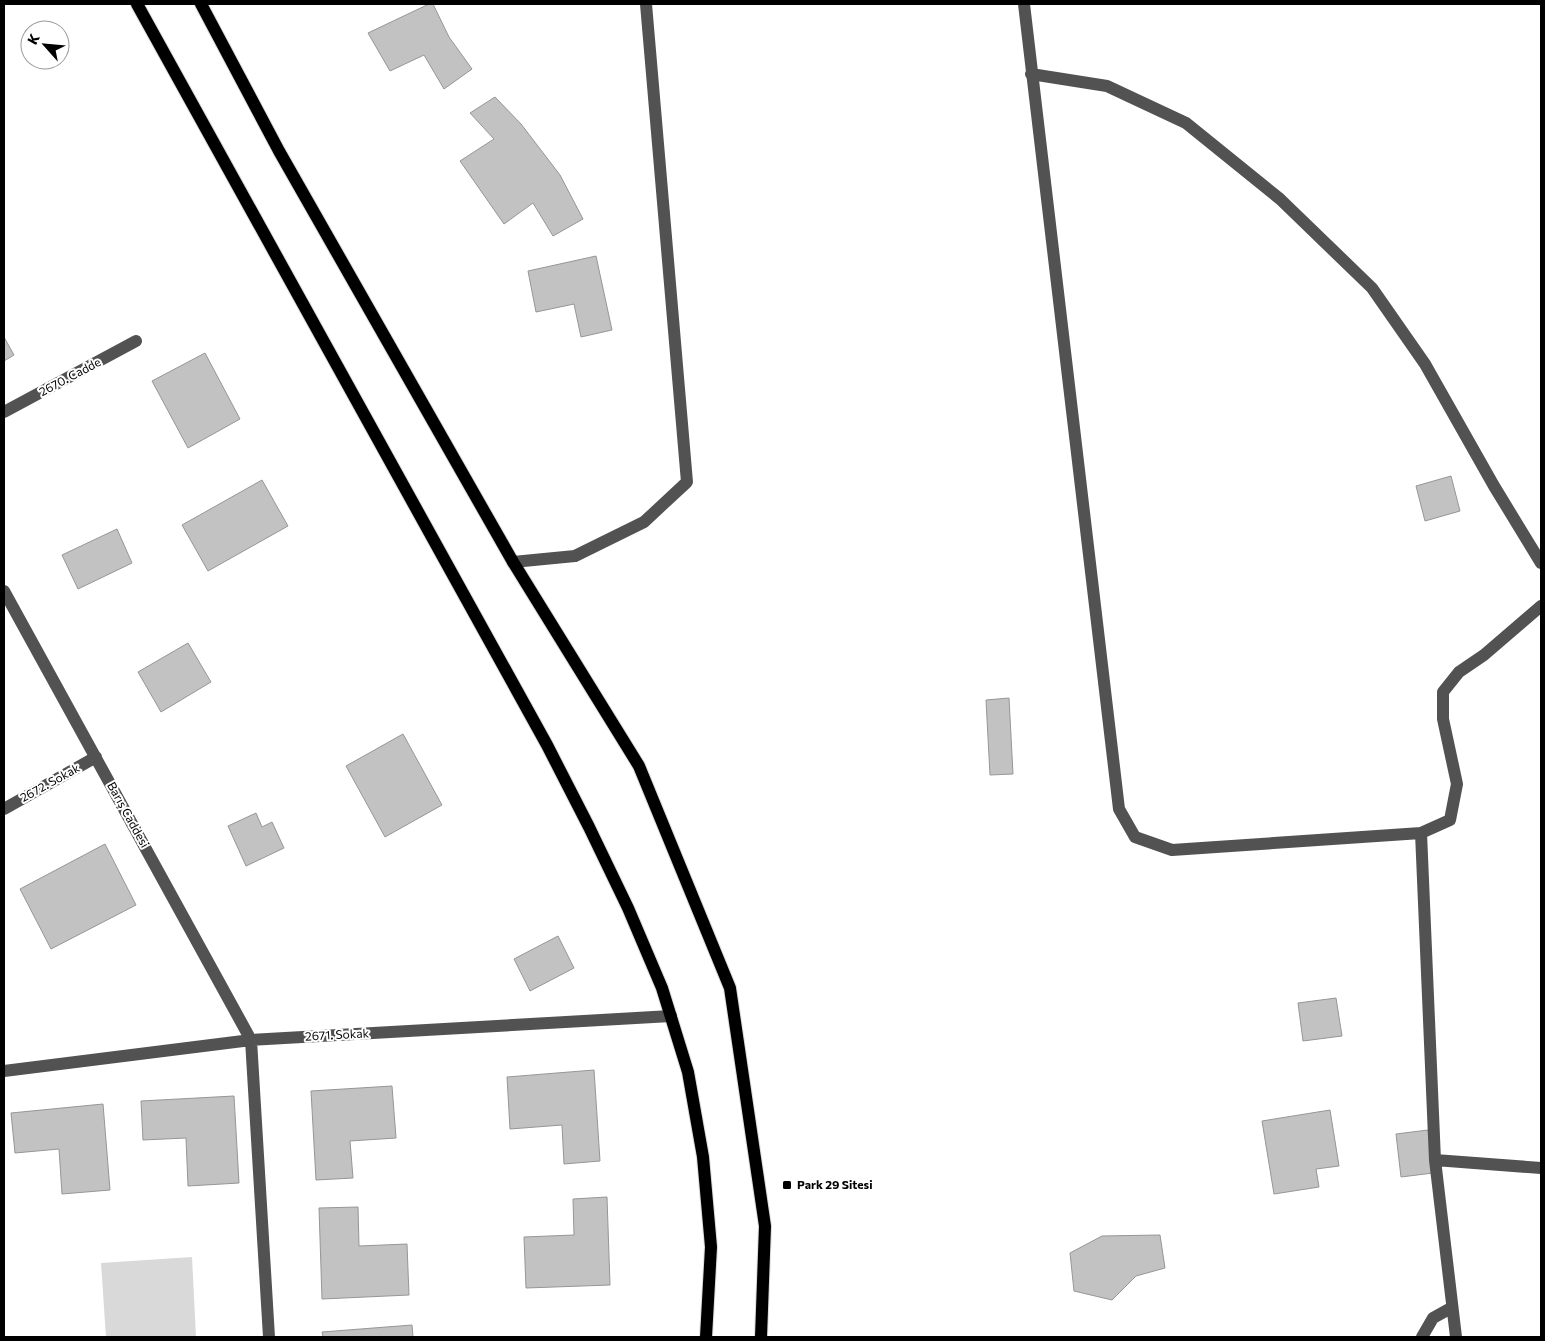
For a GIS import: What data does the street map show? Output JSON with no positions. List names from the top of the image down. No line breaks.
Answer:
{"streets":{"street":["2670. Cadde","2672. Sokak","Barış Caddesi","2671. Sokak"]},"crossings":[["2672. Sokak","Barış Caddesi"],["Barış Caddesi","2671. Sokak"]],"places":{"transit":["Park 29 Sitesi"]},"north":"top left"}
